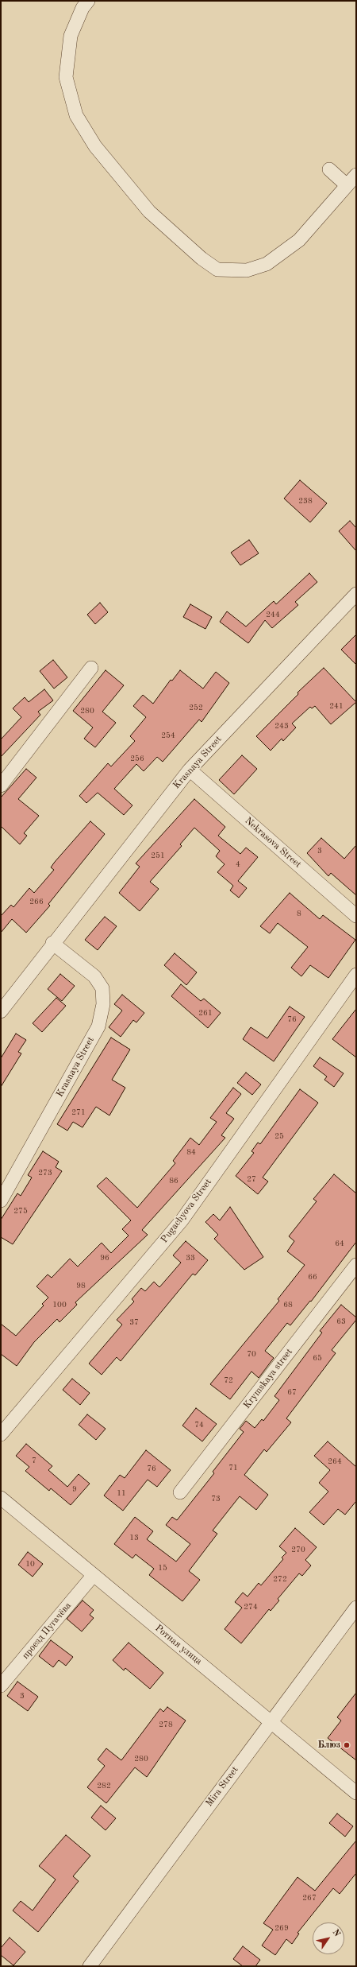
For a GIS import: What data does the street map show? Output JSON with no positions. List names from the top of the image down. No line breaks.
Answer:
{"streets":{"street":["Krasnaya Street","Nekrasova Street","Pugachyova Street","Krymskaya street","проезд Пугачёва","Ротная улица","Mira Street"]},"crossings":[["Krasnaya Street","Nekrasova Street"],["проезд Пугачёва","Ротная улица"],["Ротная улица","Mira Street"]],"places":["Блюз"],"house_numbers":["238","244","241","252","280","243","254","256","3","251","4","266","8","261","76","271","25","84","273","27","86","275","64","96","33","66","98","100","68","63","37","70","65","72","67","74","7","264","71","76","9","11","73","13","270","10","15","272","274","3","278","280","282","267","269"],"north":"top right"}
